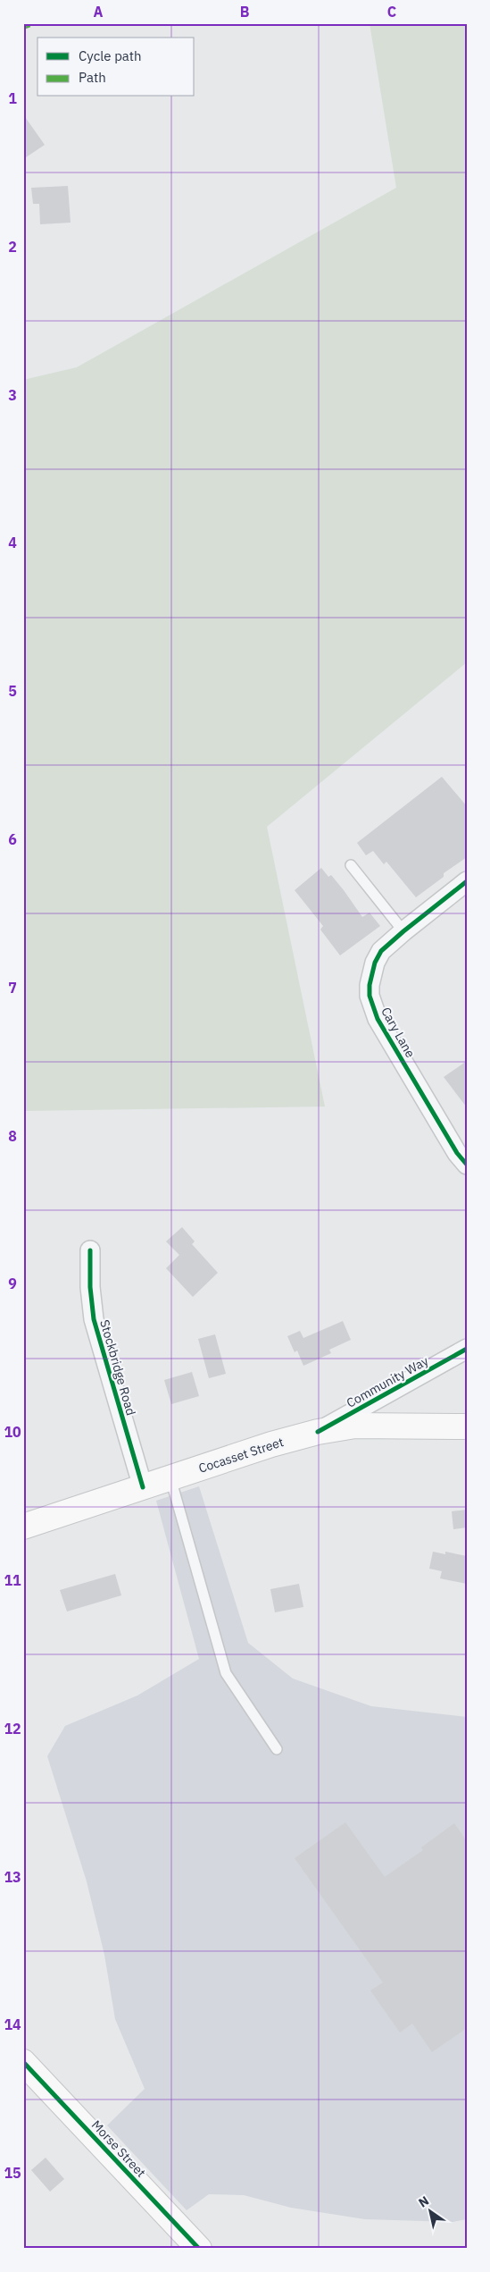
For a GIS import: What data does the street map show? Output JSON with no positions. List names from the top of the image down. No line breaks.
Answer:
{"streets":{"main road":["Cocasset Street","Morse Street"],"street":["Cary Lane","Stockbridge Road","Community Way"]},"crossings":[["Stockbridge Road","Cocasset Street"],["Community Way","Cocasset Street"]],"legend":["Cycle path","Path"],"north":"top left","grid":{"columns":["A","B","C"],"rows":["1","2","3","4","5","6","7","8","9","10","11","12","13","14","15"]}}
